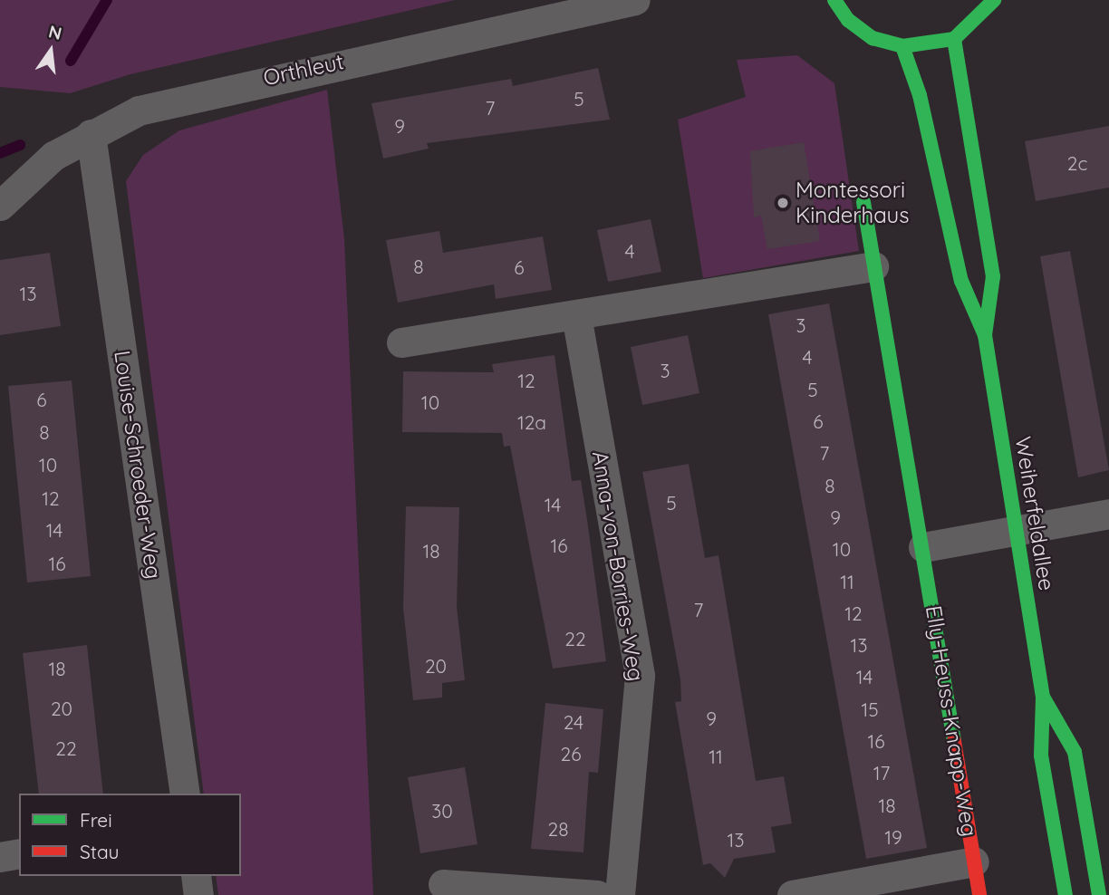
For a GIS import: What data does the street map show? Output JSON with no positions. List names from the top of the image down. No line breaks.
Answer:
{"streets":{"main road":["Weiherfeldallee","Elly-Heuss-Knapp-Weg"],"street":["Orthleut","Louise-Schroeder-Weg","Anna-von-Borries-Weg"]},"crossings":[["Orthleut","Louise-Schroeder-Weg"]],"places":["Montessori Kinderhaus"],"house_numbers":["5","7","9","2c","4","8","6","13","3","4","3","12","5","6","10","6","12a","8","7","10","8","12","5","14","9","14","16","10","18","16","11","7","12","22","13","20","18","14","20","15","9","24","16","22","26","11","17","18","30","28","19","13"],"legend":["Frei","Stau"],"north":"top"}
